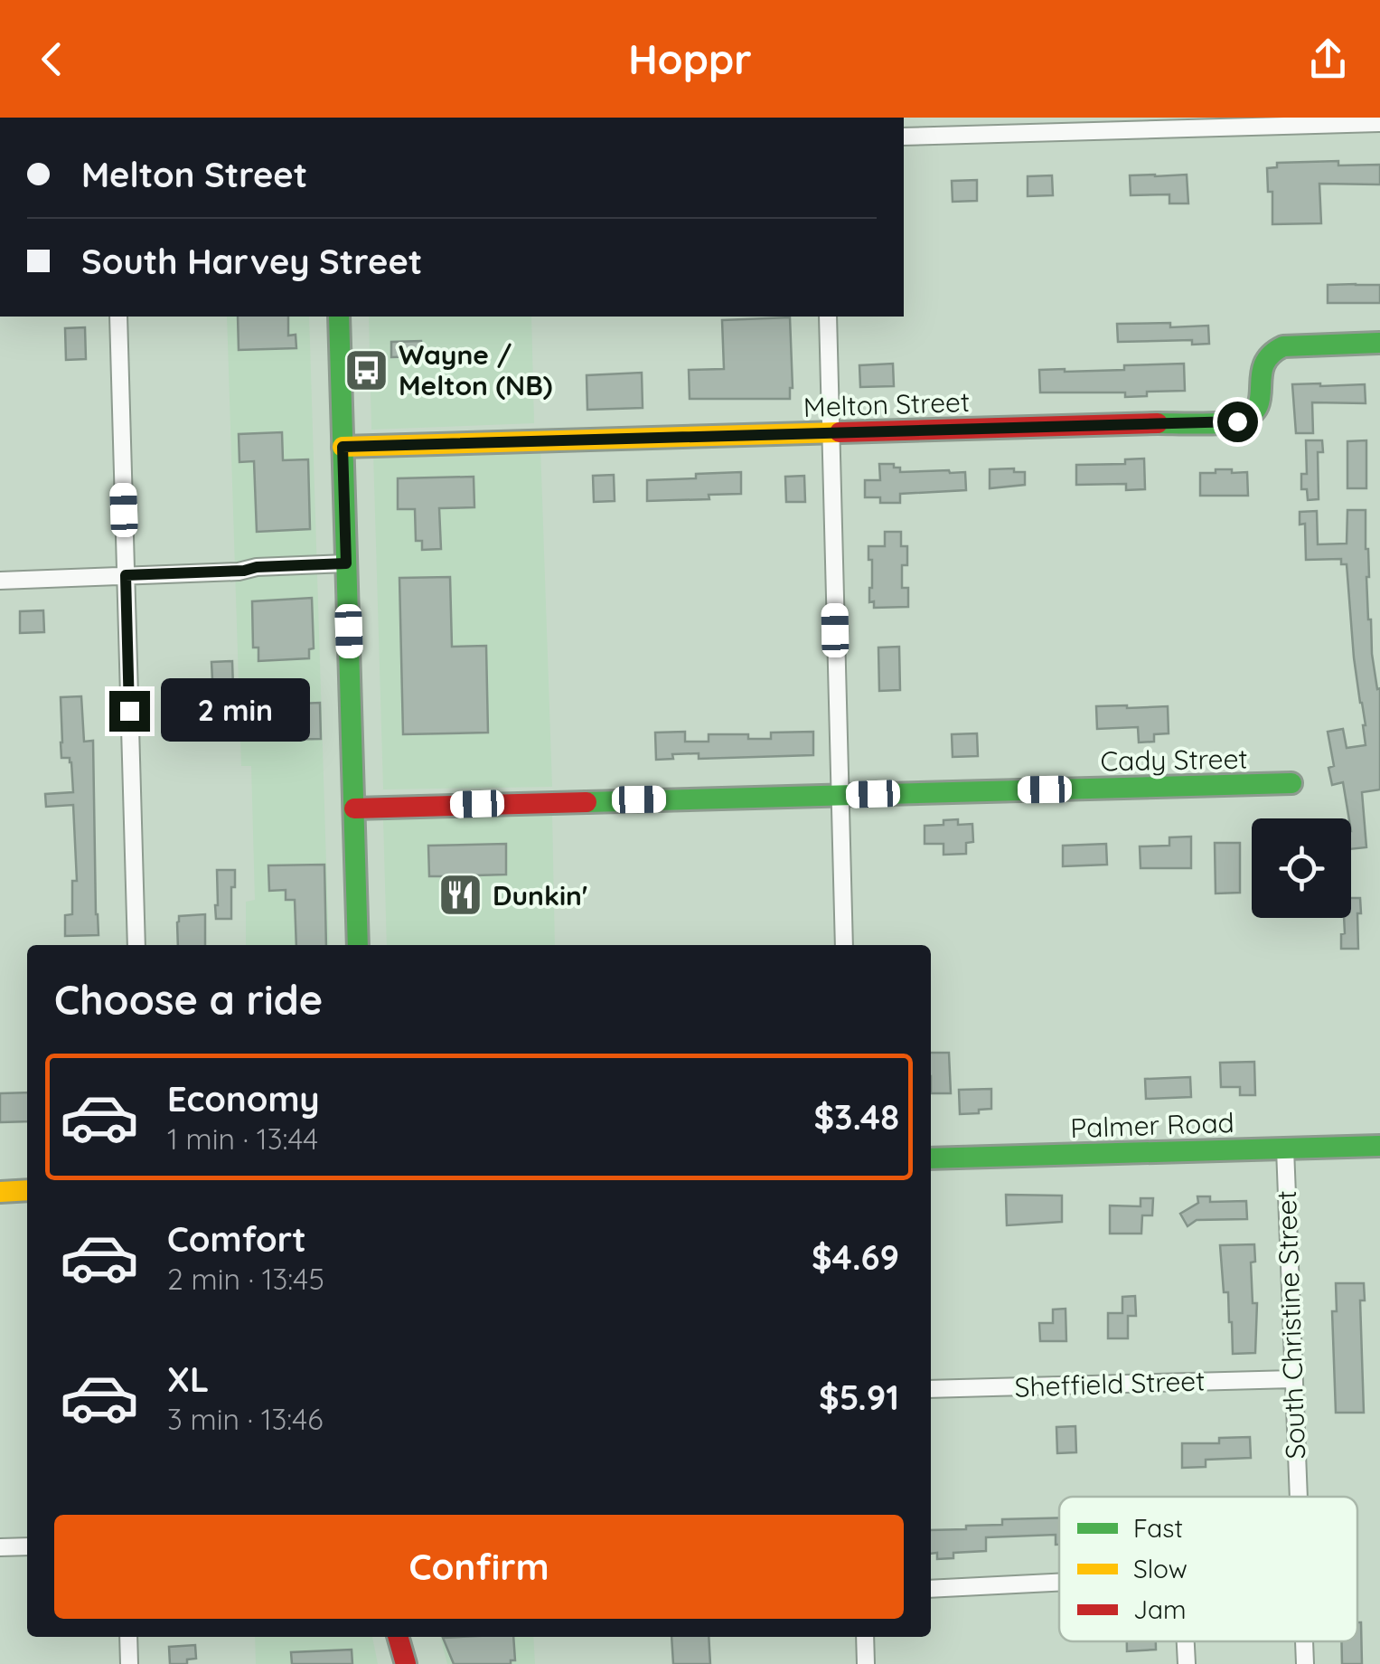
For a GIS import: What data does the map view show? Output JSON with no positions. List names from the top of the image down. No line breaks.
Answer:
{"streets":{"street":["Melton Street","Cady Street","Palmer Road","South Christine Street","Sheffield Street"]},"crossings":[["Palmer Road","South Christine Street"],["South Christine Street","Sheffield Street"]],"places":{"bus stop":["Wayne / Melton (NB)"],"restaurant":["Dunkin'"]},"legend":["Fast","Slow","Jam"],"page":{"header":"Hoppr","banner":["Melton Street","South Harvey Street"],"bubble":"2 min","heading":"Choose a ride","list":[{"name":"Economy","note":"1 min · 13:44","value":"$3.48"},{"name":"Comfort","note":"2 min · 13:45","value":"$4.69"},{"name":"XL","note":"3 min · 13:46","value":"$5.91"}],"buttons":"Confirm"}}
